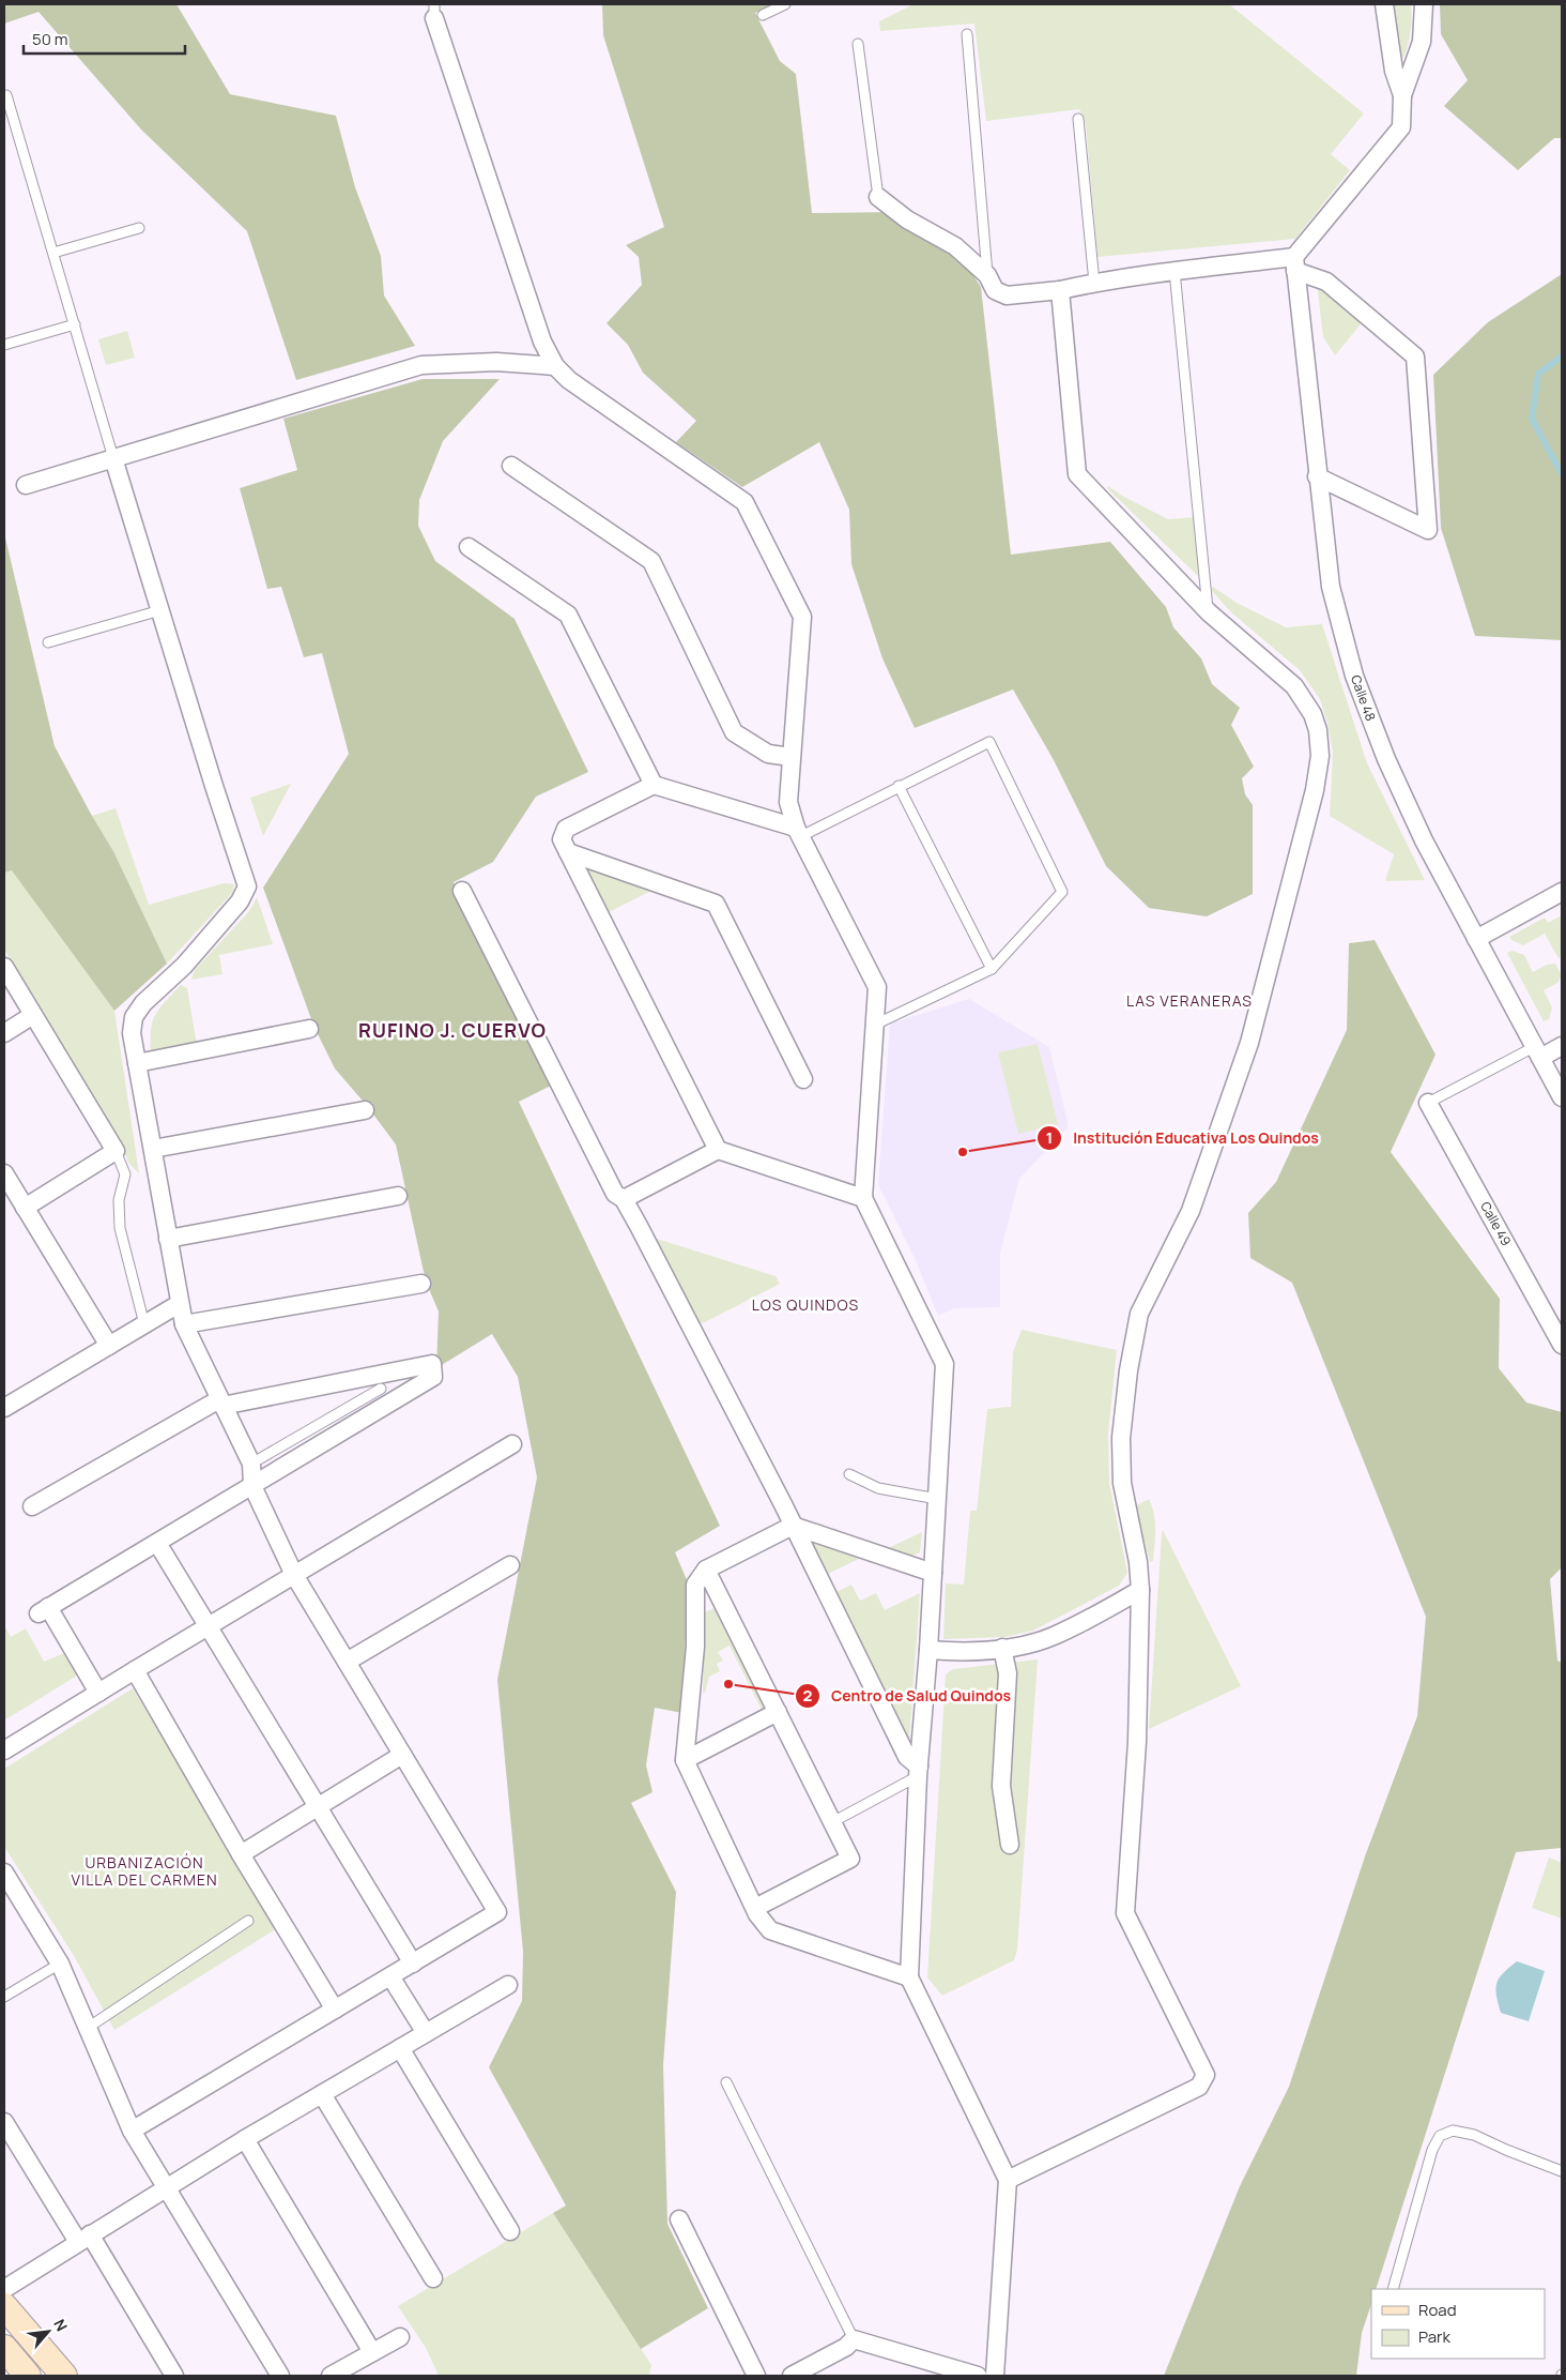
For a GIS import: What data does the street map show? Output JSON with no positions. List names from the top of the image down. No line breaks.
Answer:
{"streets":{"street":["Calle 48","Calle 49"]},"districts":["LAS VERANERAS","RUFINO J. CUERVO","LOS QUINDOS","URBANIZACIÓN VILLA DEL CARMEN"],"places":["Institución Educativa Los Quindos","Centro de Salud Quindos"],"legend":["Road","Park"],"scale_bar":"50 m","north":"top right"}
